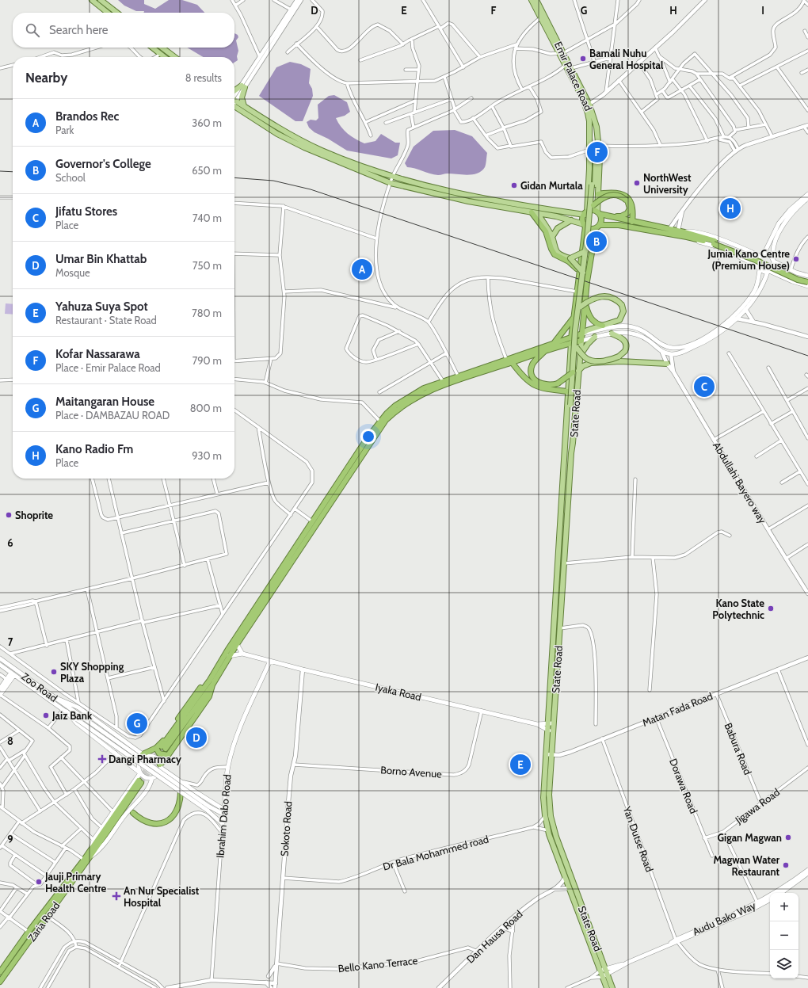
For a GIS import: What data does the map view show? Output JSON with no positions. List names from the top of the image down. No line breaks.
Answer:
{"streets":{"highway":["Zaria Road"],"main road":["Emir Palace Road","State Road","Zoo Road","Iyaka Road","Ibrahim Dabo Road","Audu Bako Way"],"street":["Abdullahi Bayero way","Matan Fada Road","Babura Road","Borno Avenue","Dorawa Road","Jigawa Road","Sokoto Road","Yan Dutse Road","Dr Bala Mohammed road","Dan Hausa Road","Bello Kano Terrace"]},"crossings":[["State Road","Iyaka Road"],["State Road","Matan Fada Road"],["State Road","Audu Bako Way"],["State Road","Dan Hausa Road"],["Iyaka Road","Borno Avenue"],["Iyaka Road","Ibrahim Dabo Road"],["Iyaka Road","Sokoto Road"],["Matan Fada Road","Babura Road"],["Matan Fada Road","Dorawa Road"],["Matan Fada Road","Yan Dutse Road"],["Babura Road","Jigawa Road"],["Borno Avenue","Sokoto Road"],["Dorawa Road","Jigawa Road"],["Sokoto Road","Dr Bala Mohammed road"],["Sokoto Road","Bello Kano Terrace"],["Yan Dutse Road","Audu Bako Way"],["Dan Hausa Road","Bello Kano Terrace"]],"places":{"other":["Bamali Nuhu General Hospital","NorthWest University","Gidan Murtala","Jumia Kano Centre (Premium House)","Shoprite","Kano State Polytechnic","SKY Shopping Plaza","Jaiz Bank","Gigan Magwan","Magwan Water Restaurant","Jauji Primary Health Centre"],"health":["Dangi Pharmacy","An Nur Specialist Hospital"]},"page":{"search":"Search here","heading":["Nearby","8 results"],"list":[{"mark":"A","name":"Brandos Rec","note":"Park","value":"360 m"},{"mark":"B","name":"Governor's College","note":"School","value":"650 m"},{"mark":"C","name":"Jifatu Stores","note":"Place","value":"740 m"},{"mark":"D","name":"Umar Bin Khattab","note":"Mosque","value":"750 m"},{"mark":"E","name":"Yahuza Suya Spot","note":"Restaurant · State Road","value":"780 m"},{"mark":"F","name":"Kofar Nassarawa","note":"Place · Emir Palace Road","value":"790 m"},{"mark":"G","name":"Maitangaran House","note":"Place · DAMBAZAU ROAD","value":"800 m"},{"mark":"H","name":"Kano Radio Fm","note":"Place","value":"930 m"}],"pins":["F","H","B","A","C","G","D","E"],"map_buttons":["+","−"]},"grid":{"columns":["D","E","F","G","H","I"],"rows":["6","7","8","9"]}}
